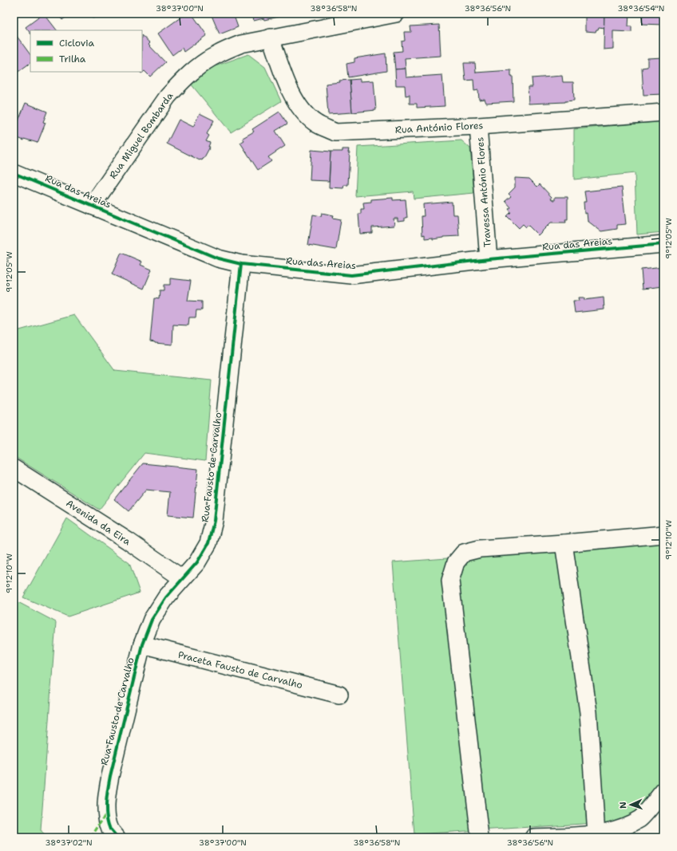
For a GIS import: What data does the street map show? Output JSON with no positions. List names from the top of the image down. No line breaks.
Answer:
{"streets":{"street":["Rua António Flores","Rua Miguel Bombarda","Rua das Areias","Travessa António Flores","Rua Fausto de Carvalho","Avenida da Eira","Praceta Fausto de Carvalho"]},"crossings":[["Rua António Flores","Rua Miguel Bombarda"],["Rua António Flores","Travessa António Flores"],["Rua Miguel Bombarda","Rua das Areias"],["Rua das Areias","Travessa António Flores"],["Rua das Areias","Rua Fausto de Carvalho"],["Rua Fausto de Carvalho","Avenida da Eira"],["Rua Fausto de Carvalho","Praceta Fausto de Carvalho"]],"legend":["Ciclovia","Trilha"],"north":"left","coordinates":["38°37'00\"N","38°36'58\"N","38°36'56\"N","38°36'54\"N","9°12'05\"W","9°12'10\"W","38°37'02\"N"]}
